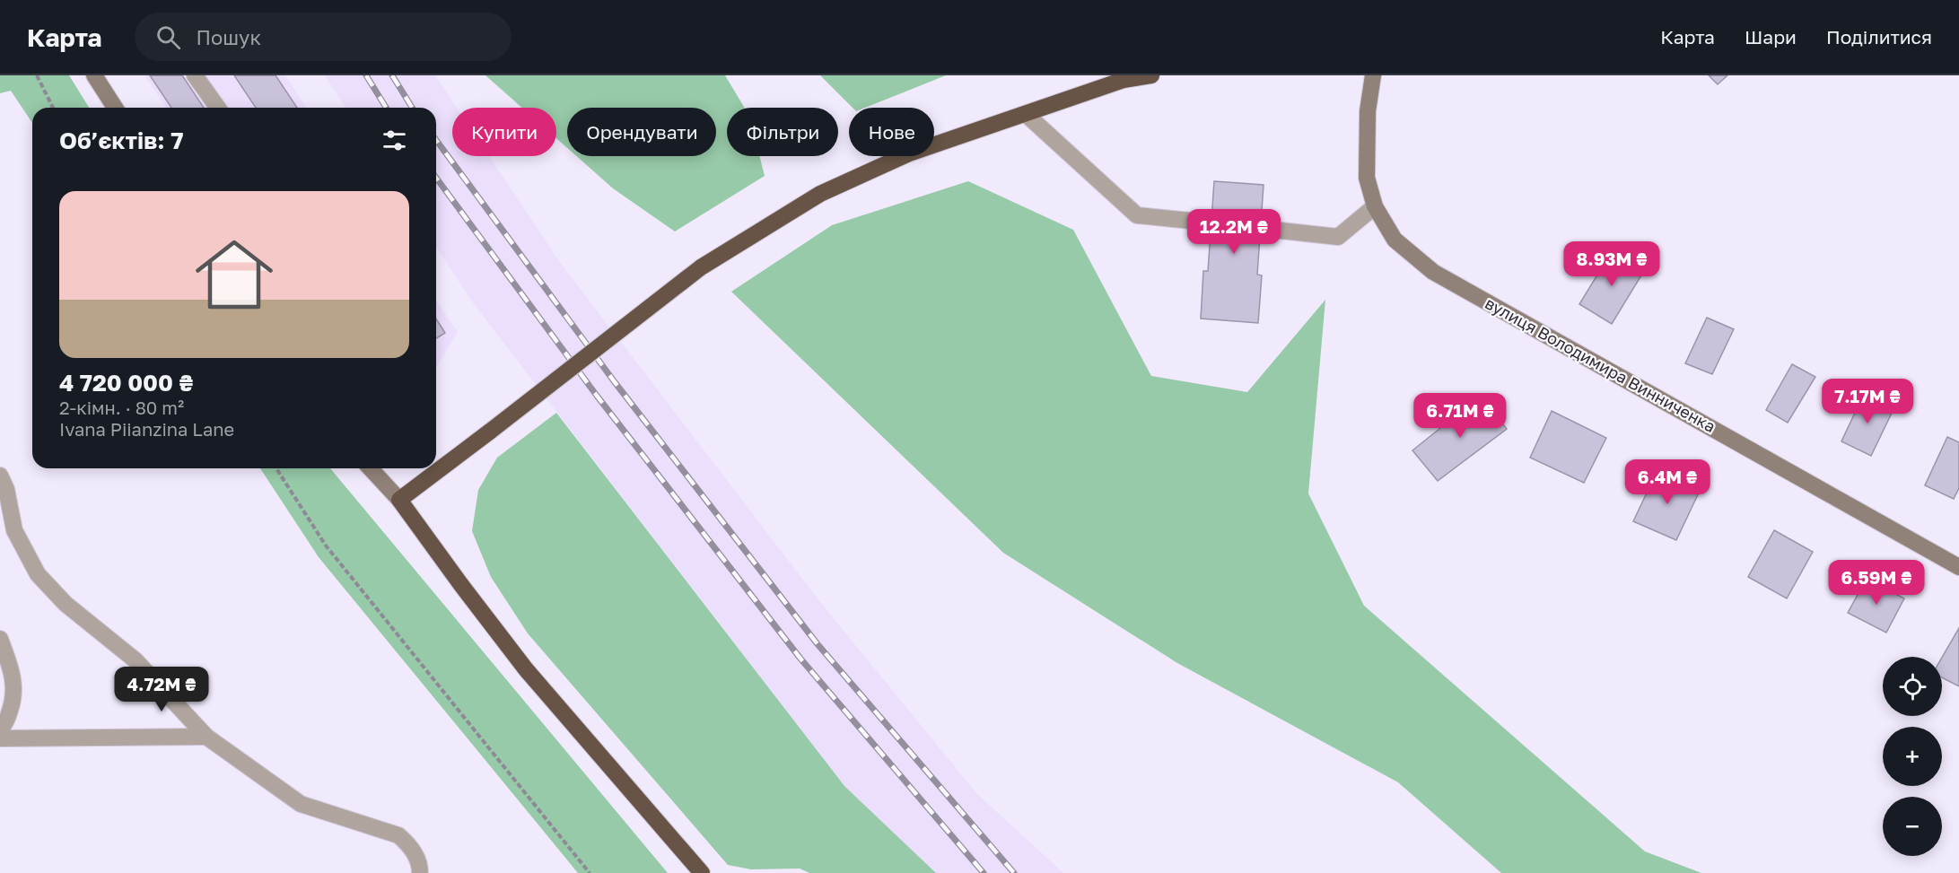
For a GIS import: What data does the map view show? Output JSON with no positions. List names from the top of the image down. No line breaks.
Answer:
{"streets":{"street":["вулиця Володимира Винниченка"]},"page":{"header":"Карта","search":"Пошук","nav":["Карта","Шари","Поділитися"],"chip":["Купити","Орендувати","Фільтри","Нове"],"heading":"Об’єктів: 7","list":[{"name":"4 720 000 ₴","note":"2-кімн. · 80 m² · Ivana Piianzina Lane"}],"price":["12.2M ₴","8.93M ₴","7.17M ₴","6.71M ₴","6.4M ₴","6.59M ₴","4.72M ₴"],"map_buttons":["+","−"]}}
